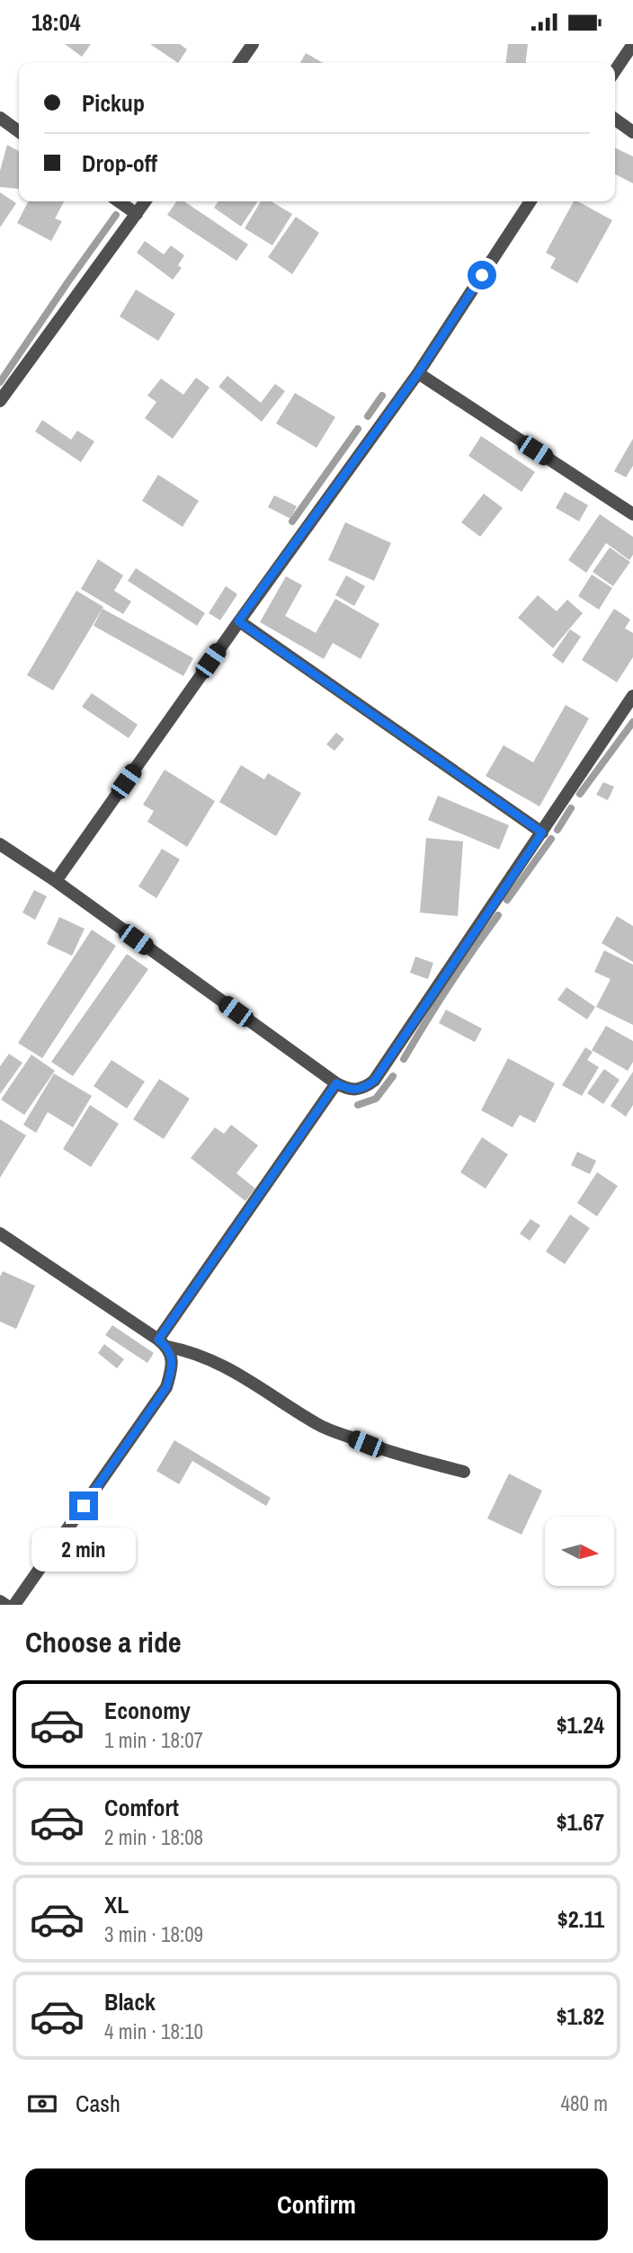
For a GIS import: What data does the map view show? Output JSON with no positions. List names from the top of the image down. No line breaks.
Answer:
{"north":"right","page":{"status":"18:04","banner":["Pickup","Drop-off"],"bubble":"2 min","heading":"Choose a ride","list":[{"name":"Economy","note":"1 min · 18:07","value":"$1.24"},{"name":"Comfort","note":"2 min · 18:08","value":"$1.67"},{"name":"XL","note":"3 min · 18:09","value":"$2.11"},{"name":"Black","note":"4 min · 18:10","value":"$1.82"}],"pay":["Cash","480 m"],"buttons":"Confirm"}}
